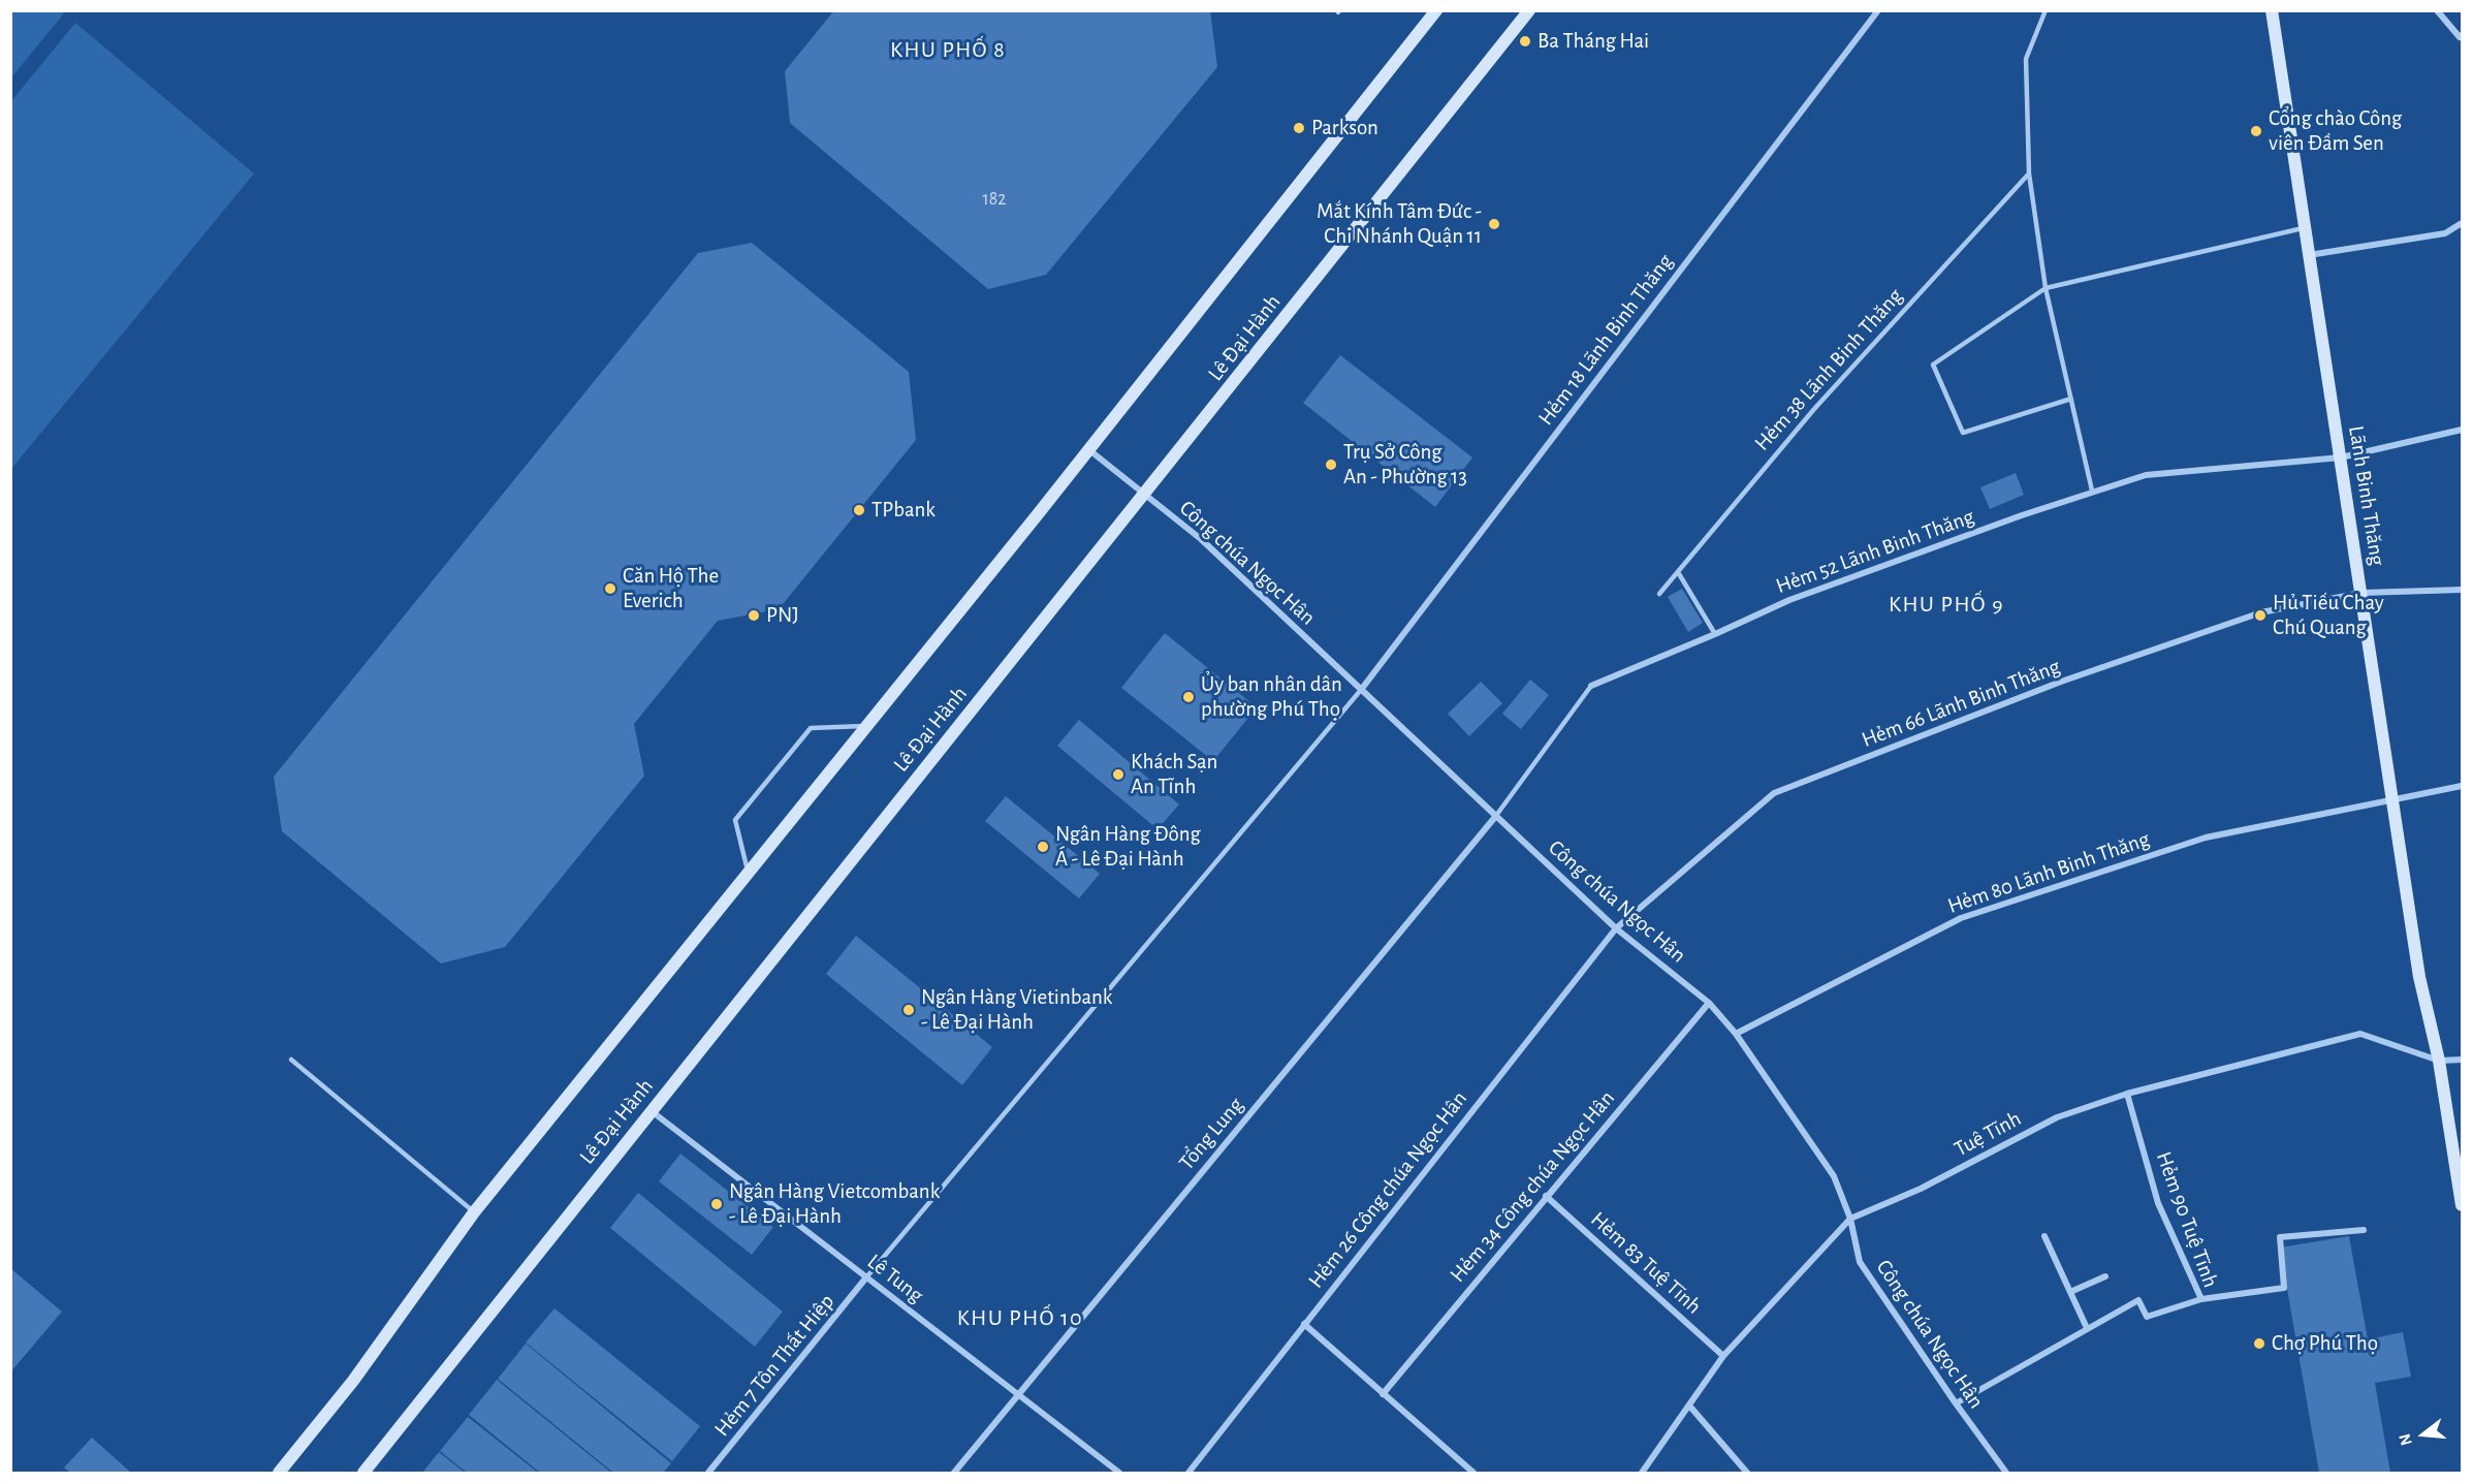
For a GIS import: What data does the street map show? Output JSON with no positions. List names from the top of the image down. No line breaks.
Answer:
{"streets":{"main road":["Lê Đại Hành","Lãnh Binh Thăng"],"street":["Hẻm 18 Lãnh Binh Thăng","Hẻm 52 Lãnh Binh Thăng","Công chúa Ngọc Hân","Hẻm 66 Lãnh Binh Thăng","Hẻm 80 Lãnh Binh Thăng","Tổng Lung","Tuệ Tĩnh","Hẻm 34 Công chúa Ngọc Hân","Hẻm 26 Công chúa Ngọc Hân","Hẻm 90 Tuệ Tĩnh","Hẻm 83 Tuệ Tĩnh","Lê Tung","Hẻm 7 Tôn Thất Hiệp"],"lane":["Hẻm 38 Lãnh Binh Thăng"]},"crossings":[["Lê Đại Hành","Công chúa Ngọc Hân"],["Lê Đại Hành","Lê Tung"],["Hẻm 18 Lãnh Binh Thăng","Công chúa Ngọc Hân"],["Lãnh Binh Thăng","Hẻm 52 Lãnh Binh Thăng"],["Lãnh Binh Thăng","Hẻm 66 Lãnh Binh Thăng"],["Lãnh Binh Thăng","Hẻm 80 Lãnh Binh Thăng"],["Lãnh Binh Thăng","Tuệ Tĩnh"],["Hẻm 52 Lãnh Binh Thăng","Công chúa Ngọc Hân"],["Hẻm 52 Lãnh Binh Thăng","Tổng Lung"],["Công chúa Ngọc Hân","Hẻm 66 Lãnh Binh Thăng"],["Công chúa Ngọc Hân","Hẻm 80 Lãnh Binh Thăng"],["Công chúa Ngọc Hân","Tổng Lung"],["Công chúa Ngọc Hân","Tuệ Tĩnh"],["Công chúa Ngọc Hân","Hẻm 34 Công chúa Ngọc Hân"],["Công chúa Ngọc Hân","Hẻm 26 Công chúa Ngọc Hân"],["Công chúa Ngọc Hân","Hẻm 90 Tuệ Tĩnh"],["Hẻm 66 Lãnh Binh Thăng","Hẻm 26 Công chúa Ngọc Hân"],["Tổng Lung","Lê Tung"],["Tuệ Tĩnh","Hẻm 90 Tuệ Tĩnh"],["Tuệ Tĩnh","Hẻm 83 Tuệ Tĩnh"],["Hẻm 34 Công chúa Ngọc Hân","Hẻm 83 Tuệ Tĩnh"],["Lê Tung","Hẻm 7 Tôn Thất Hiệp"]],"districts":["KHU PHỐ 8","KHU PHỐ 9","KHU PHỐ 10"],"places":["Ba Tháng Hai","Parkson","Cổng chào Công viên Đầm Sen","Mắt Kính Tâm Đức - Chi Nhánh Quận 11","Trụ Sở Công An - Phường 13","TPbank","Căn Hộ The Everich","PNJ","Hủ Tiếu Chay Chú Quang","Ủy ban nhân dân phường Phú Thọ","Khách Sạn An Tĩnh","Ngân Hàng Đông Á - Lê Đại Hành","Ngân Hàng Vietinbank - Lê Đại Hành","Ngân Hàng Vietcombank - Lê Đại Hành","Chợ Phú Thọ"],"house_numbers":["182"],"north":"left"}
